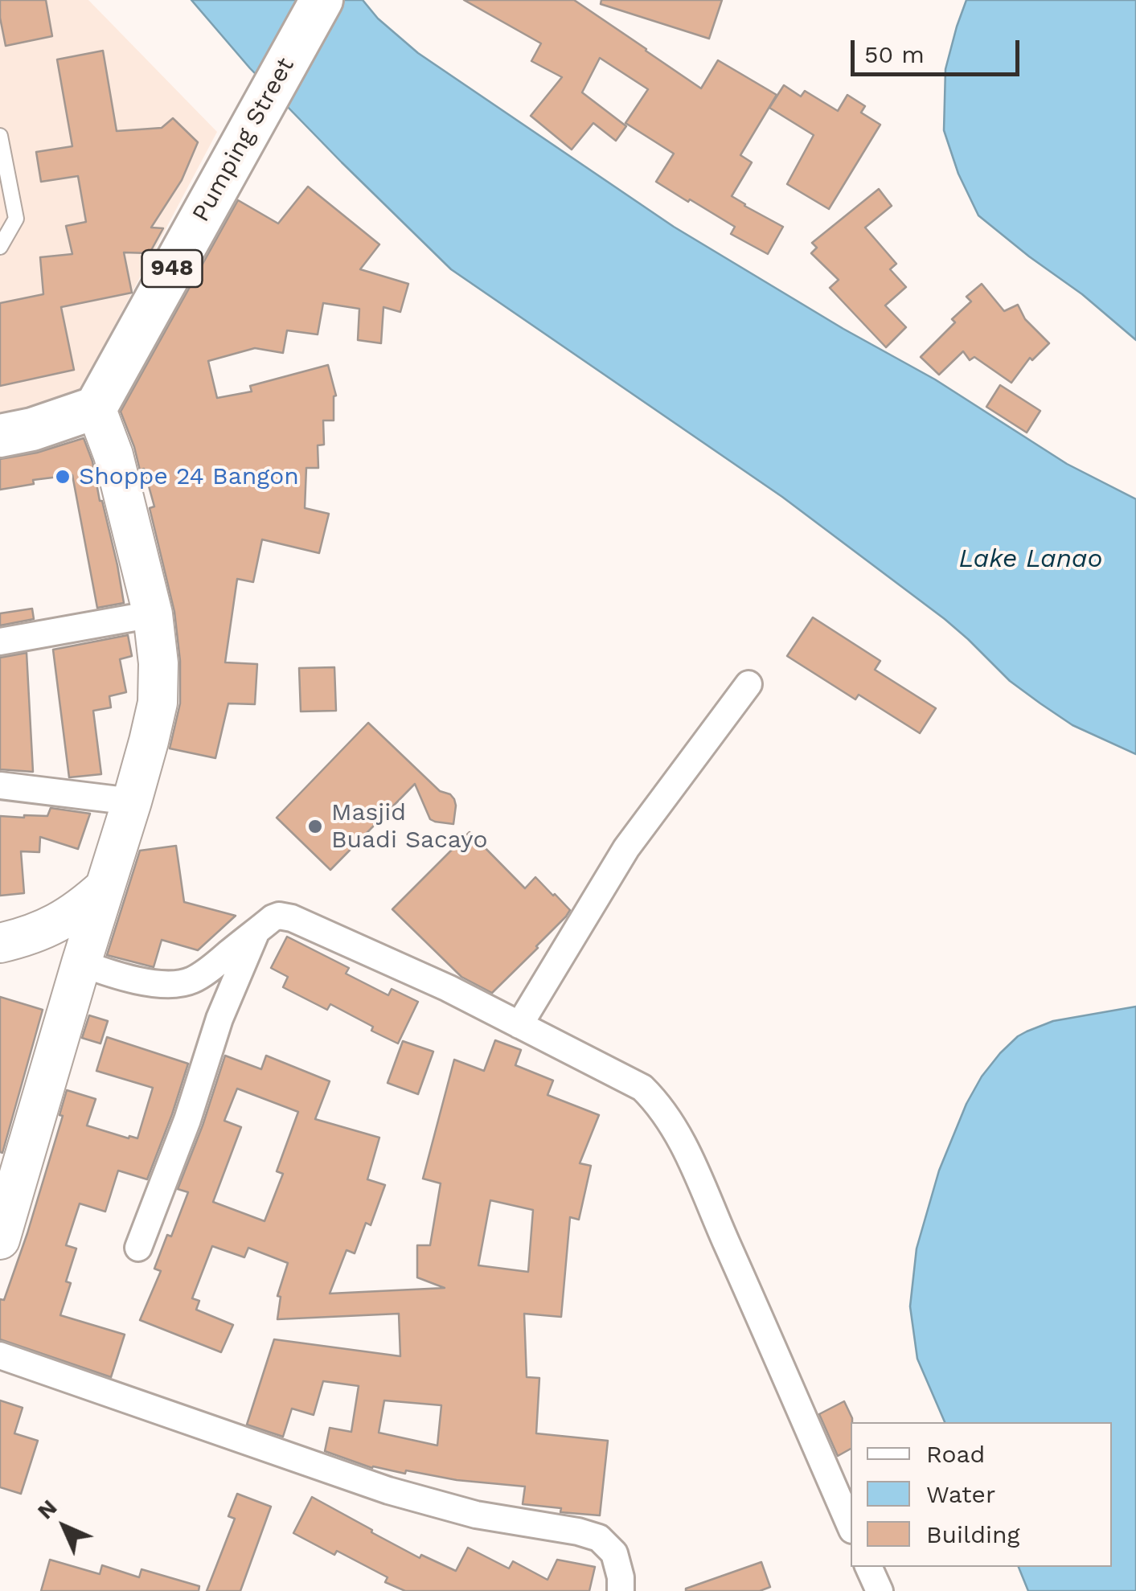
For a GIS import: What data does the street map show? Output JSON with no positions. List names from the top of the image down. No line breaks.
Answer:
{"streets":{"main road":["Pumping Street","948"]},"water":["Lake Lanao"],"places":["Shoppe 24 Bangon","Masjid Buadi Sacayo"],"legend":["Road","Water","Building"],"scale_bar":"50 m","north":"top left"}
